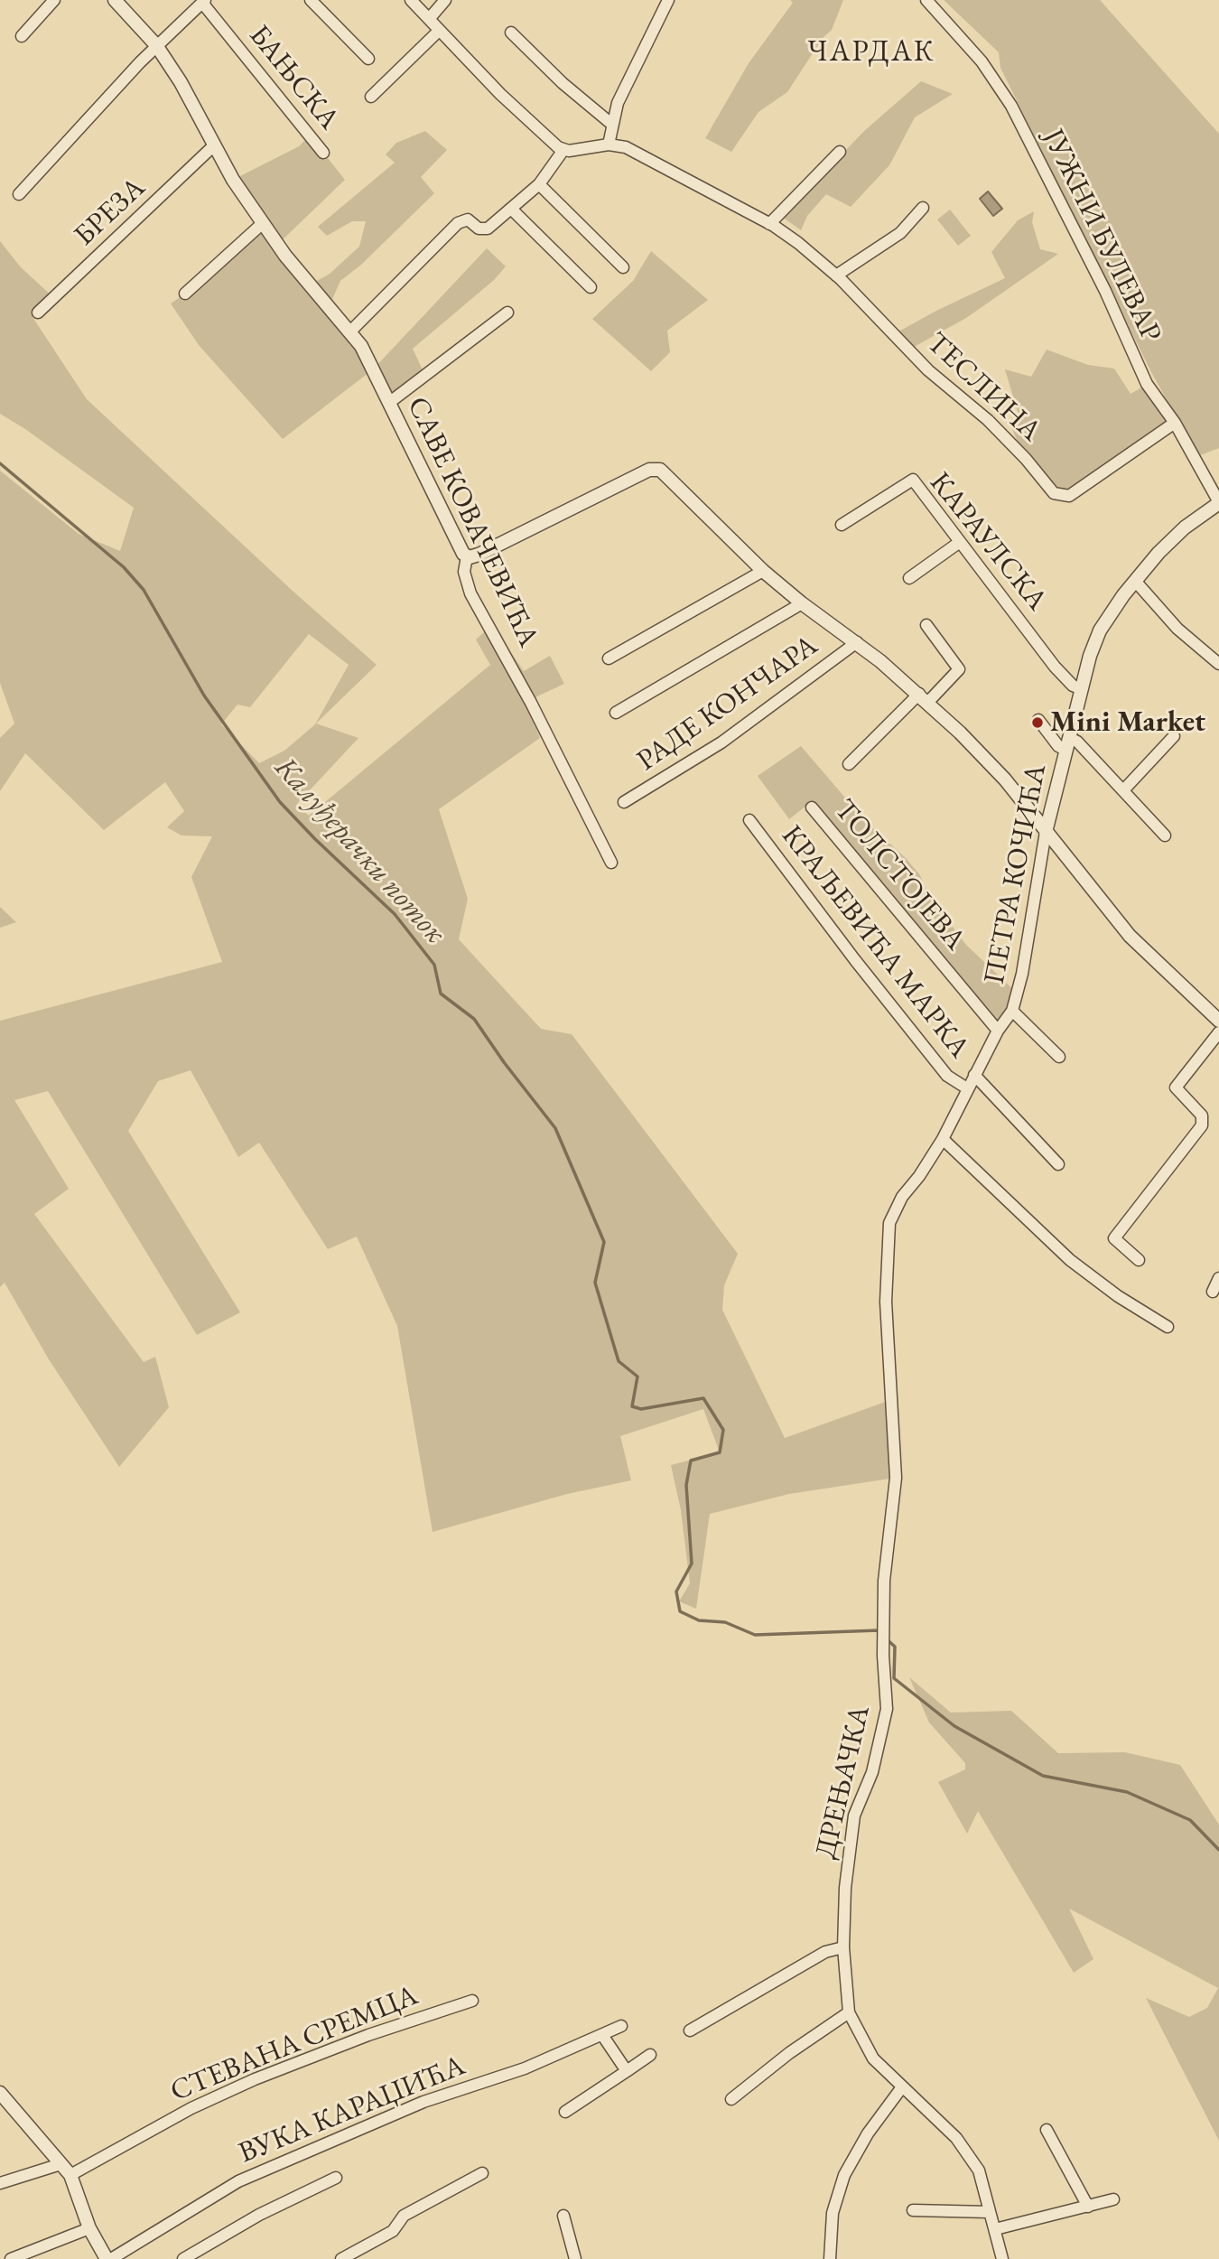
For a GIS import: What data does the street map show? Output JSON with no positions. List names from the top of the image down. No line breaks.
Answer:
{"streets":{"street":["БАЊСКА","БРЕЗА","ЈУЖНИ БУЛЕВАР","ТЕСЛИНА","САВЕ КОВАЧЕВИЋА","КАРАУЛСКА","РАДЕ КОНЧАРА","ПЕТРА КОЧИЋА","ТОЛСТОЈЕВА","КРАЉЕВИЋА МАРКА","ДРЕЊАЧКА","СТЕВАНА СРЕМЦА","ВУКА КАРАЏИЋА"]},"crossings":[["БРЕЗА","САВЕ КОВАЧЕВИЋА"],["ЈУЖНИ БУЛЕВАР","ТЕСЛИНА"],["ЈУЖНИ БУЛЕВАР","ПЕТРА КОЧИЋА"],["КАРАУЛСКА","ПЕТРА КОЧИЋА"],["ПЕТРА КОЧИЋА","ТОЛСТОЈЕВА"],["ПЕТРА КОЧИЋА","КРАЉЕВИЋА МАРКА"],["ПЕТРА КОЧИЋА","ДРЕЊАЧКА"]],"districts":["ЧАРДАК"],"water":["Калуђерачки поток"],"places":["Mini Market"]}
